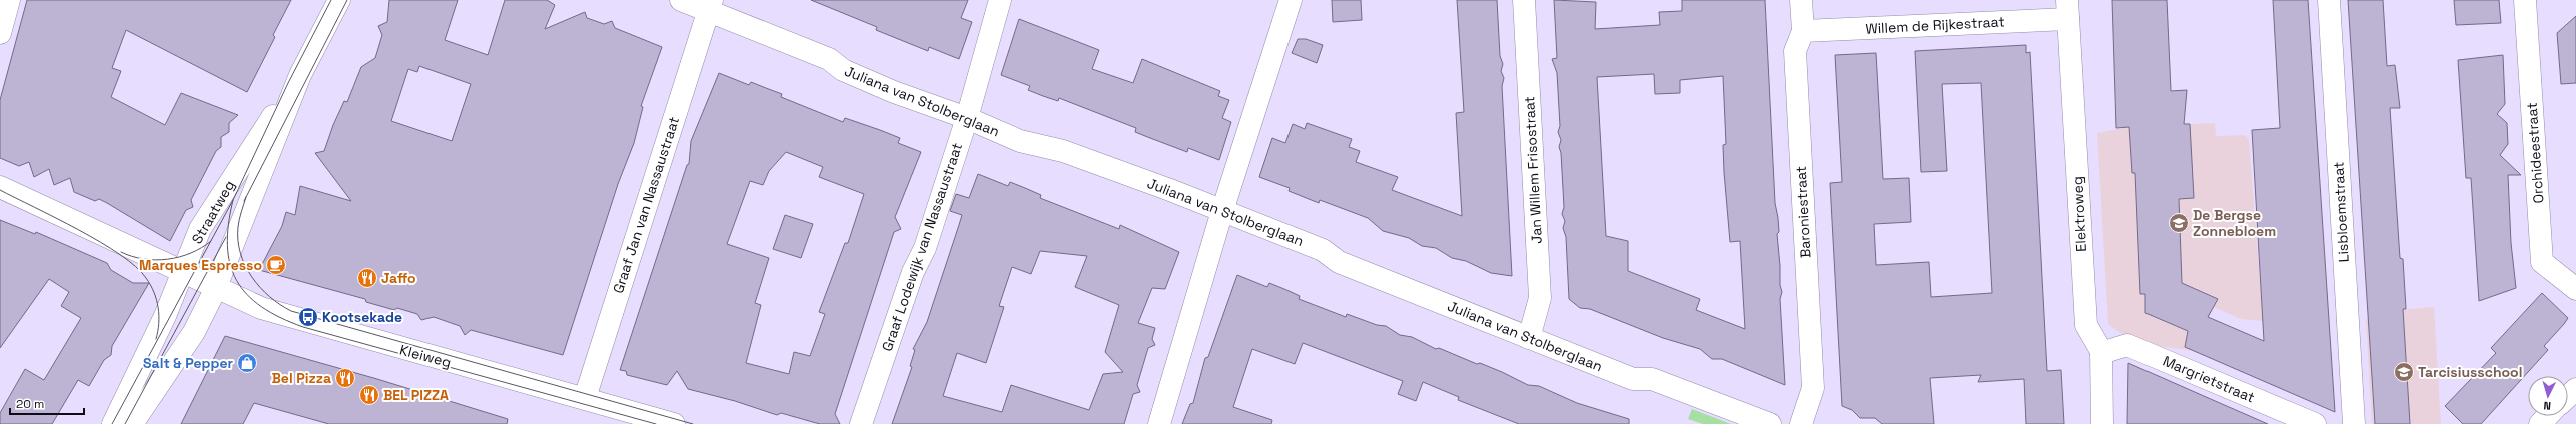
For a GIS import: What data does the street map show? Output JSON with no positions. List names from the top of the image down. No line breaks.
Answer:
{"streets":{"street":["Willem de Rijkestraat","Juliana van Stolberglaan","Orchideestraat","Jan Willem Frisostraat","Graaf Jan van Nassaustraat","Straatweg","Baroniestraat","Lisbloemstraat","Elektroweg","Graaf Lodewijk van Nassaustraat","Kleiweg","Margrietstraat"]},"crossings":[["Willem de Rijkestraat","Baroniestraat"],["Willem de Rijkestraat","Elektroweg"],["Juliana van Stolberglaan","Jan Willem Frisostraat"],["Juliana van Stolberglaan","Graaf Jan van Nassaustraat"],["Juliana van Stolberglaan","Graaf Lodewijk van Nassaustraat"],["Graaf Jan van Nassaustraat","Kleiweg"],["Straatweg","Kleiweg"],["Elektroweg","Margrietstraat"]],"places":{"school or university":["De Bergse Zonnebloem","Tarcisiusschool"],"cafe":["Marques Espresso"],"restaurant":["Jaffo","Bel Pizza","BEL PIZZA"],"bus stop":["Kootsekade"],"shop":["Salt & Pepper"]},"scale_bar":"20 m","north":"bottom"}
